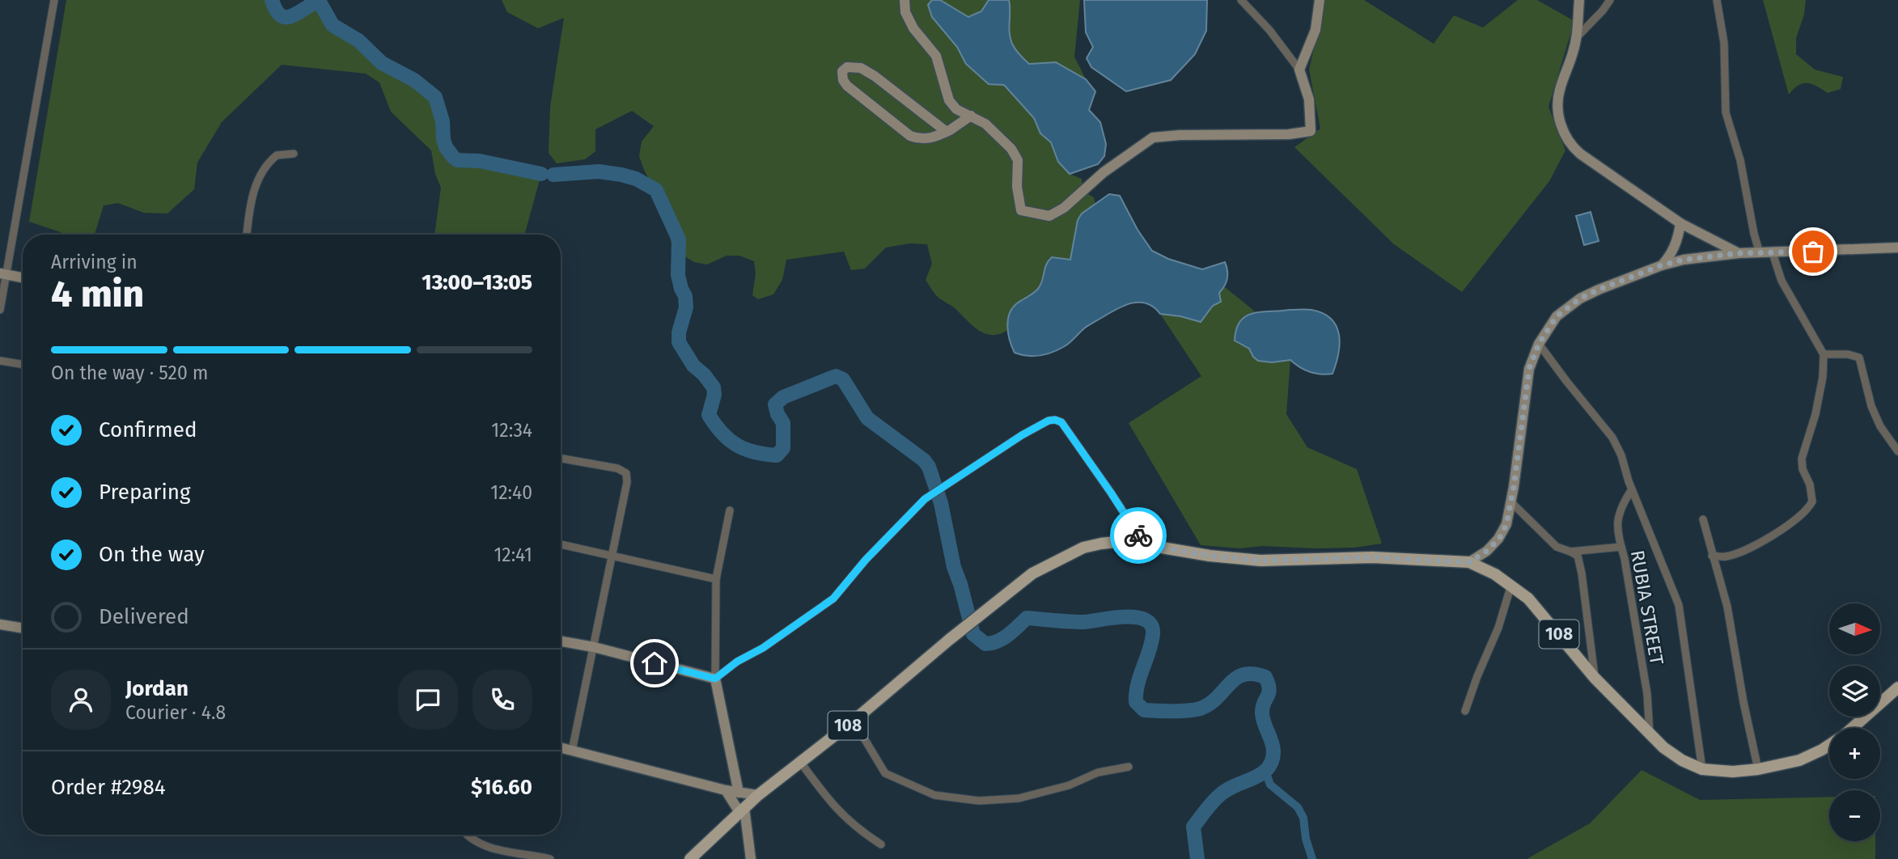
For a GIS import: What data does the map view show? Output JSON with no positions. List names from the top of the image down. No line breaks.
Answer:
{"streets":{"main road":["108"],"street":["RUBIA STREET"]},"crossings":[["RUBIA STREET","108"]],"north":"right","page":{"heading":["4 min","Arriving in","13:00–13:05"],"panel":["Jordan","Courier · 4.8","Order #2984","$16.60"],"bar":"On the way · 520 m","list":[["Confirmed","12:34"],["Preparing","12:40"],["On the way","12:41"],"Delivered"],"map_buttons":["+","−"]}}
